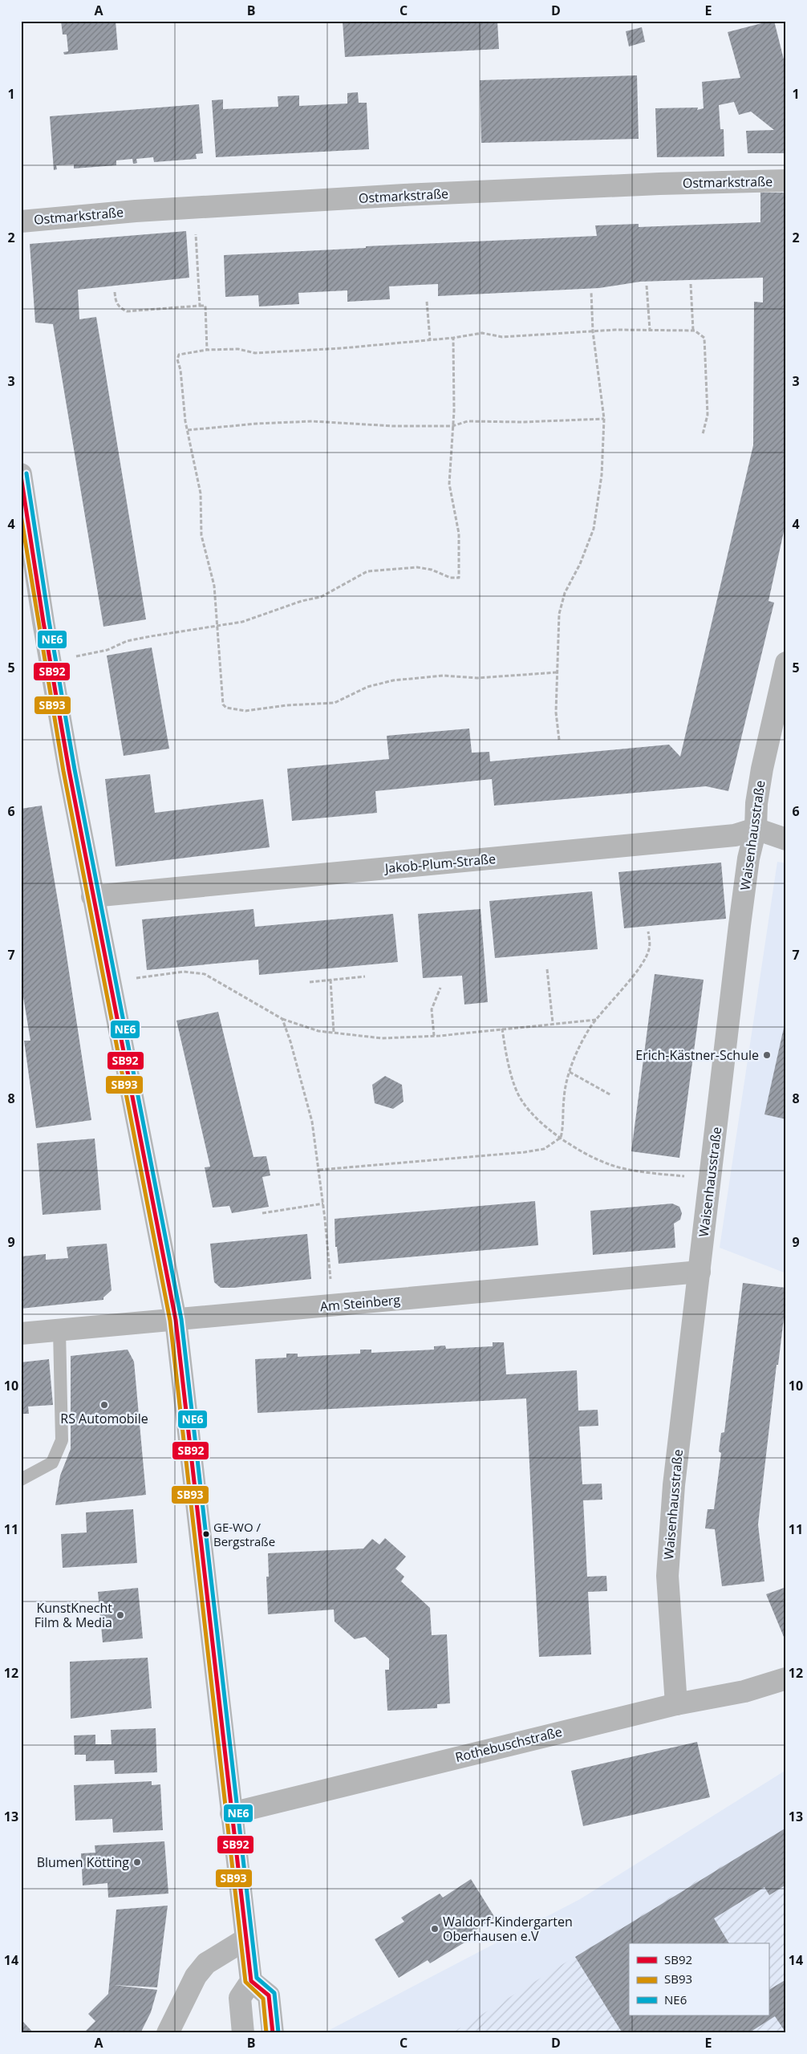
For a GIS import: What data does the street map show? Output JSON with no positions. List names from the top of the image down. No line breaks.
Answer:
{"streets":{"street":["Ostmarkstraße","Waisenhausstraße","Jakob-Plum-Straße","Am Steinberg","Rothebuschstraße"]},"crossings":[["Waisenhausstraße","Jakob-Plum-Straße"],["Waisenhausstraße","Am Steinberg"],["Waisenhausstraße","Rothebuschstraße"]],"places":["Erich-Kästner-Schule","RS Automobile","GE-WO / Bergstraße","KunstKnecht Film & Media","Blumen Kötting","Waldorf-Kindergarten Oberhausen e.V"],"lines":["transit line NE6","transit line SB92","transit line SB93"],"legend":["SB92","SB93","NE6"],"grid":{"columns":["A","B","C","D","E"],"rows":["1","2","3","4","5","6","7","8","9","10","11","12","13","14"]}}
